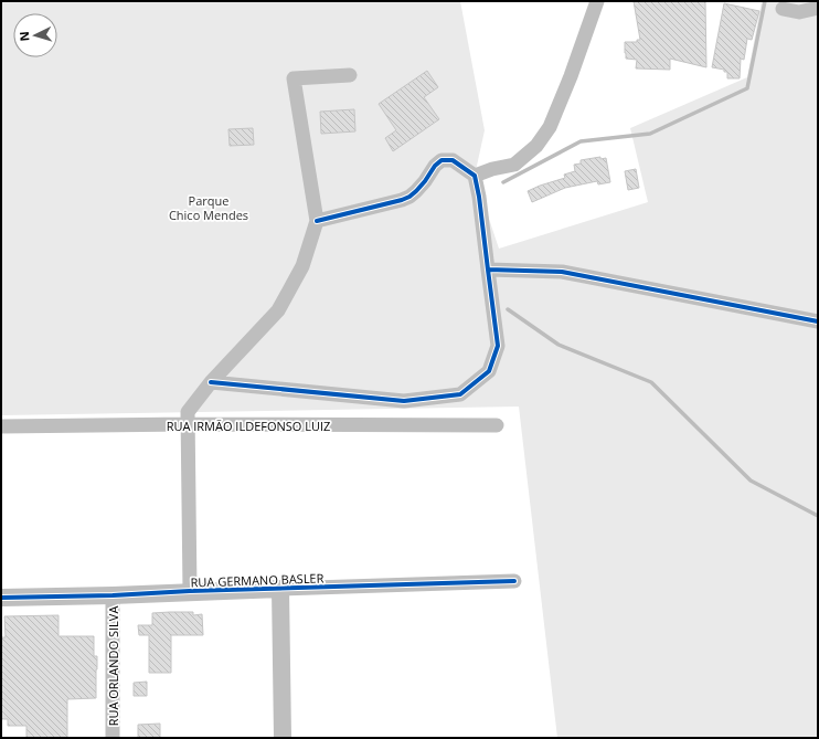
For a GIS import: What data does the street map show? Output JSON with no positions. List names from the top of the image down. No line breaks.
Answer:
{"streets":{"street":["RUA IRMÃO ILDEFONSO LUIZ","RUA GERMANO BASLER","RUA ORLANDO SILVA"]},"crossings":[["RUA GERMANO BASLER","RUA ORLANDO SILVA"]],"parks":["Parque Chico Mendes"],"north":"left"}
